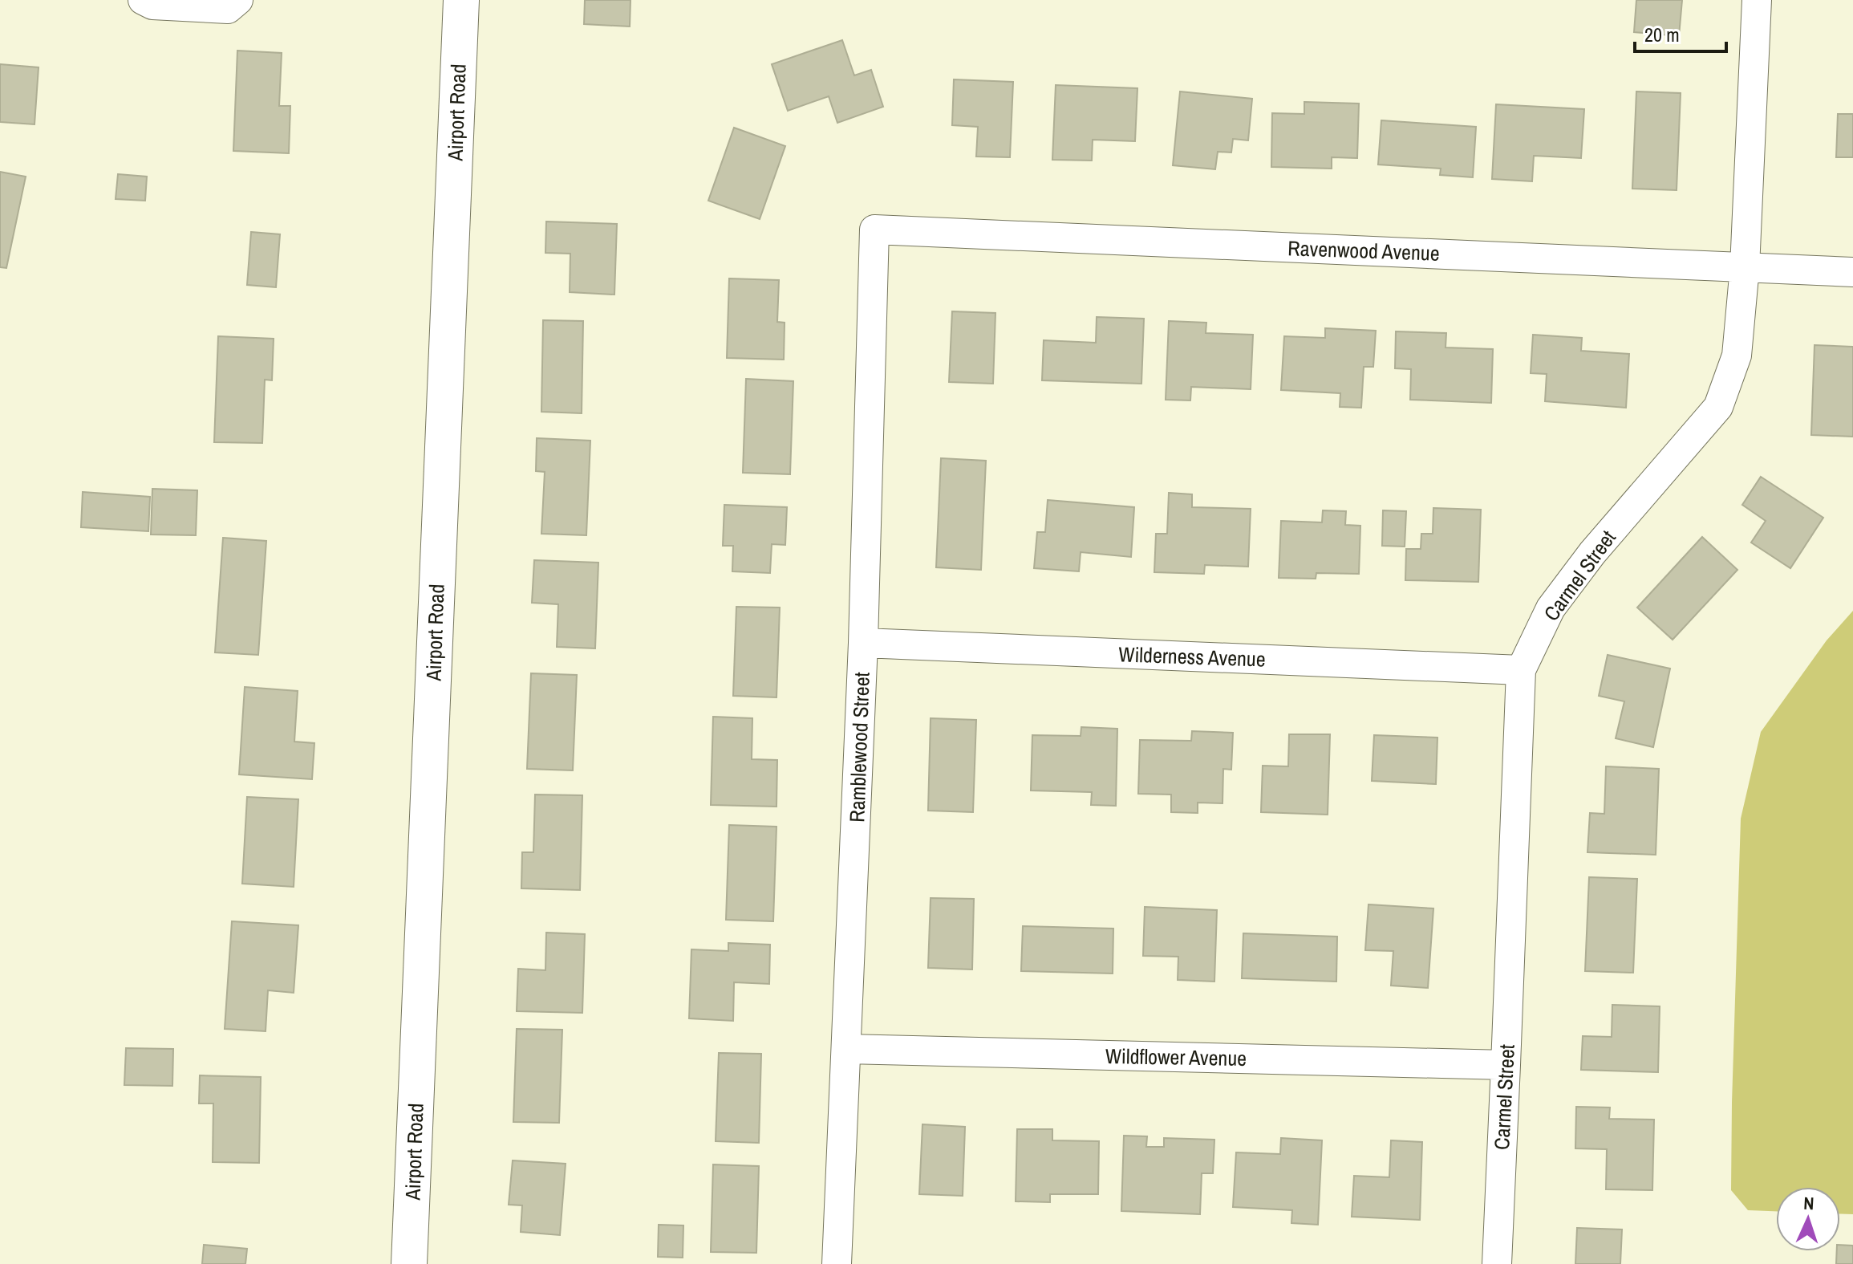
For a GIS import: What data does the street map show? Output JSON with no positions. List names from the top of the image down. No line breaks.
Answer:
{"streets":{"main road":["Airport Road"],"street":["Ravenwood Avenue","Carmel Street","Wilderness Avenue","Ramblewood Street","Wildflower Avenue"]},"crossings":[["Ravenwood Avenue","Carmel Street"],["Ravenwood Avenue","Ramblewood Street"],["Carmel Street","Wilderness Avenue"],["Carmel Street","Wildflower Avenue"],["Wilderness Avenue","Ramblewood Street"],["Ramblewood Street","Wildflower Avenue"]],"scale_bar":"20 m","north":"top"}
